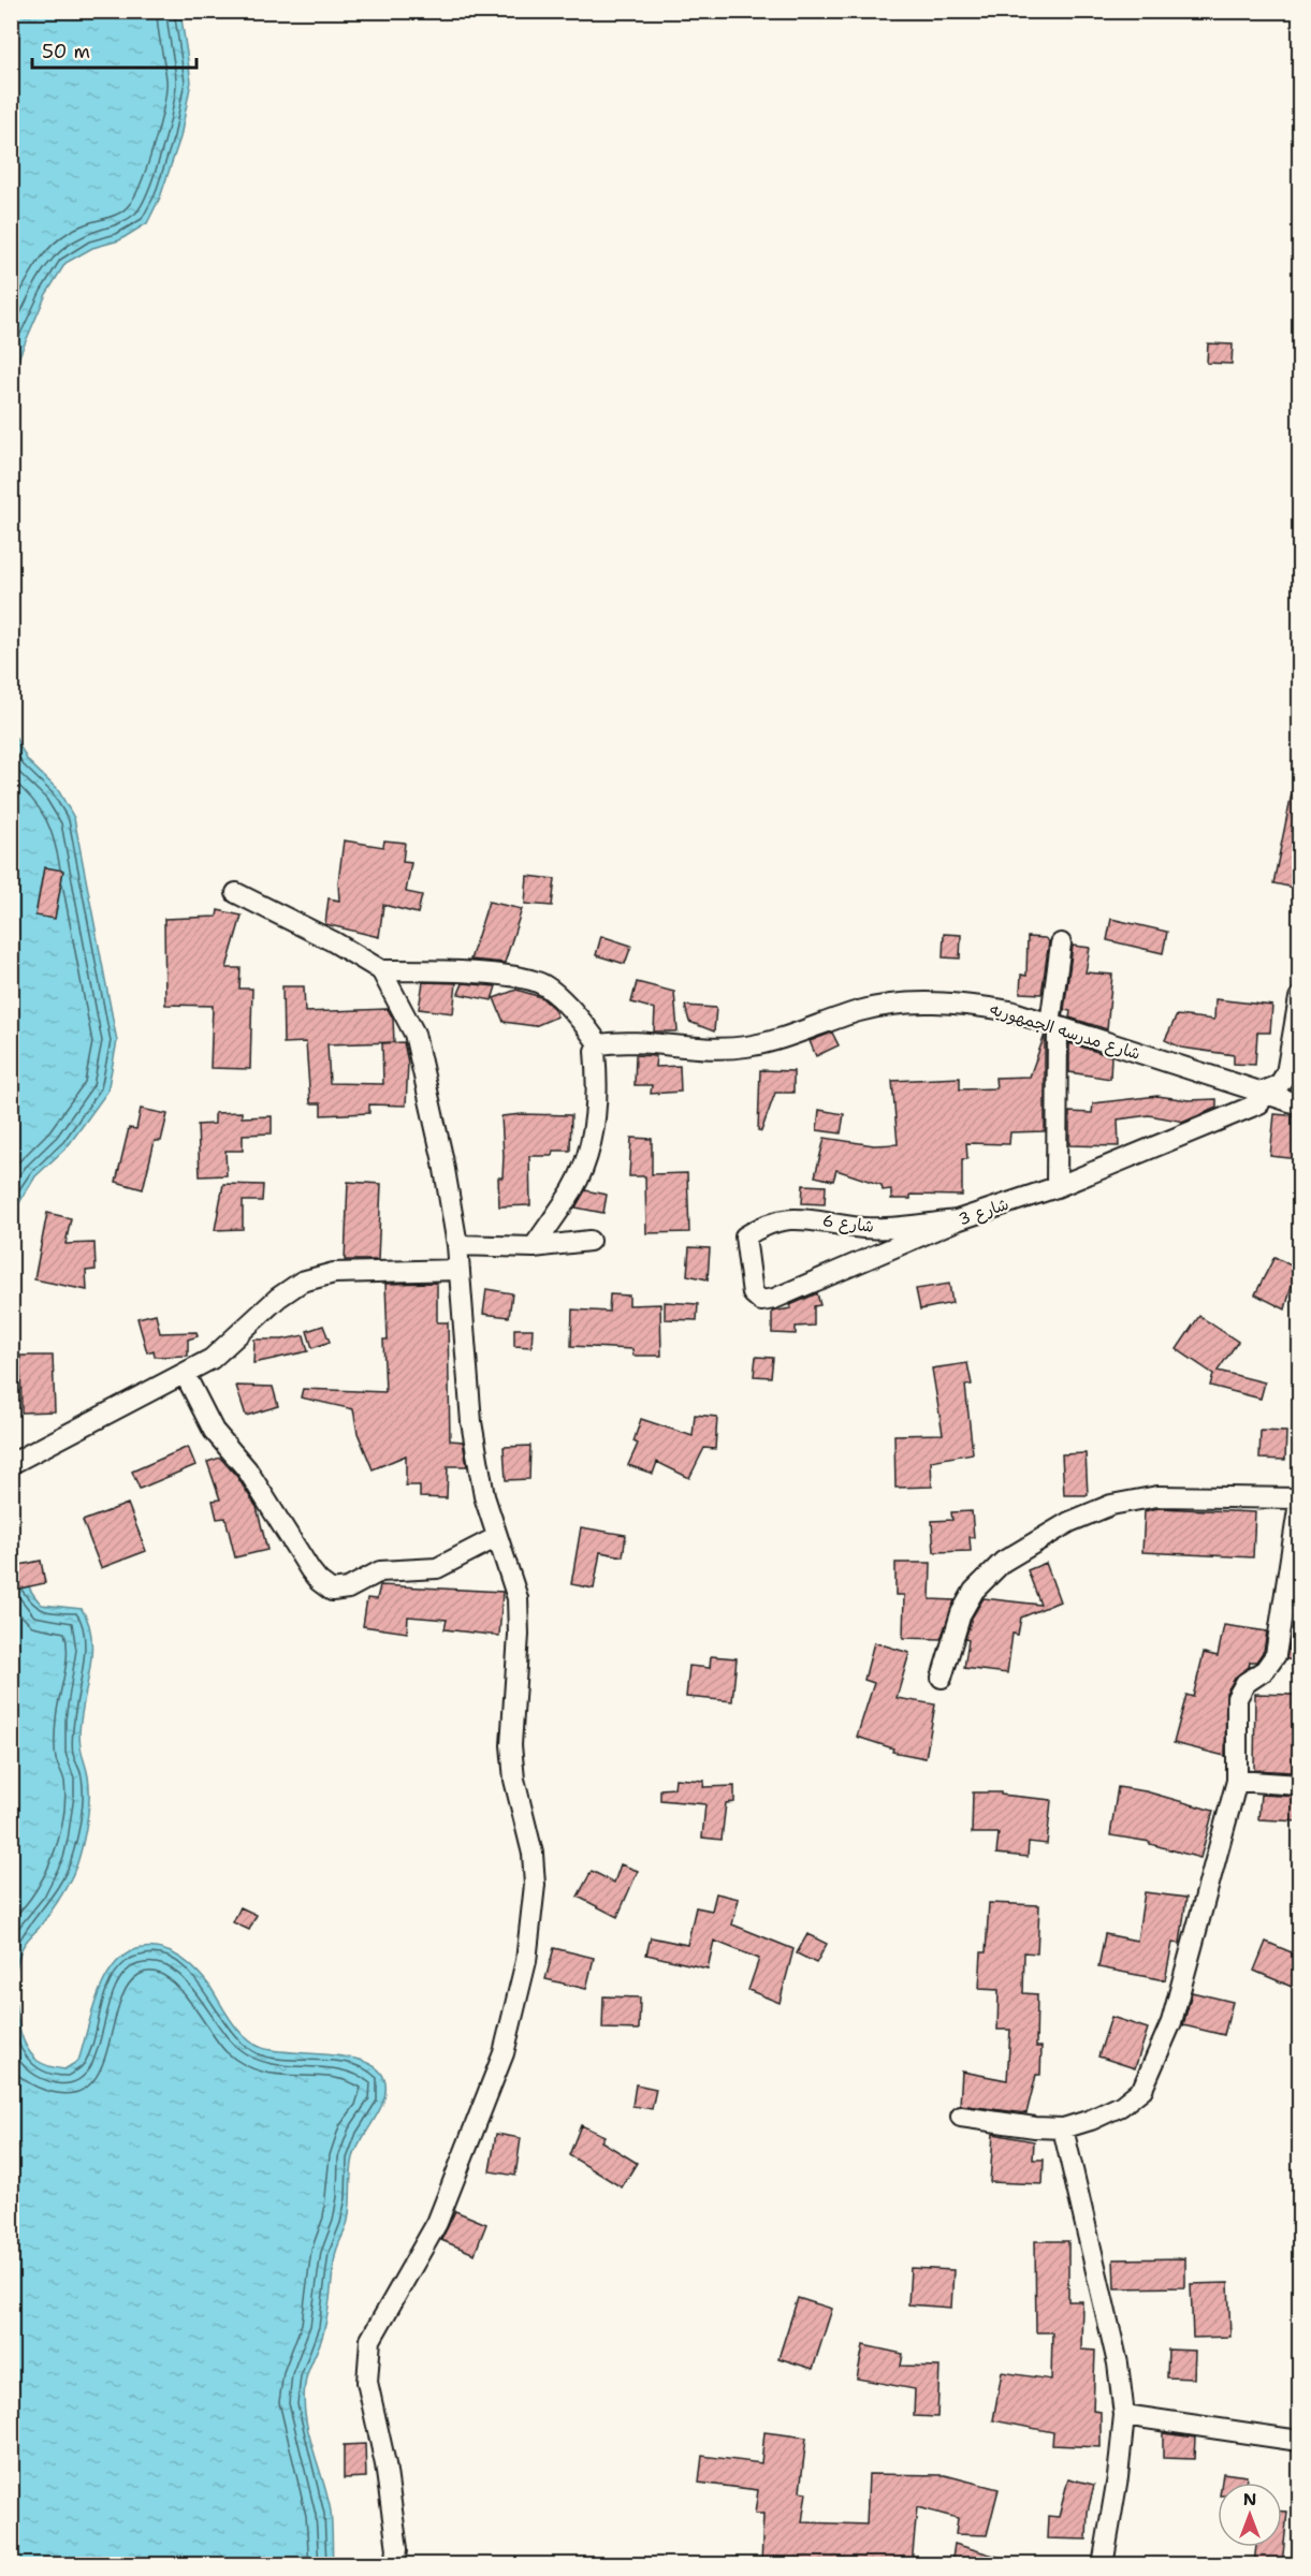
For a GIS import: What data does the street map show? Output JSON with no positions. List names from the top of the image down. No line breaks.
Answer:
{"streets":{"street":["شارع مدرسه الجمهوريه","شارع 3","شارع 6"]},"crossings":[["شارع مدرسه الجمهوريه","شارع 3"],["شارع 3","شارع 6"]],"scale_bar":"50 m","north":"top"}
